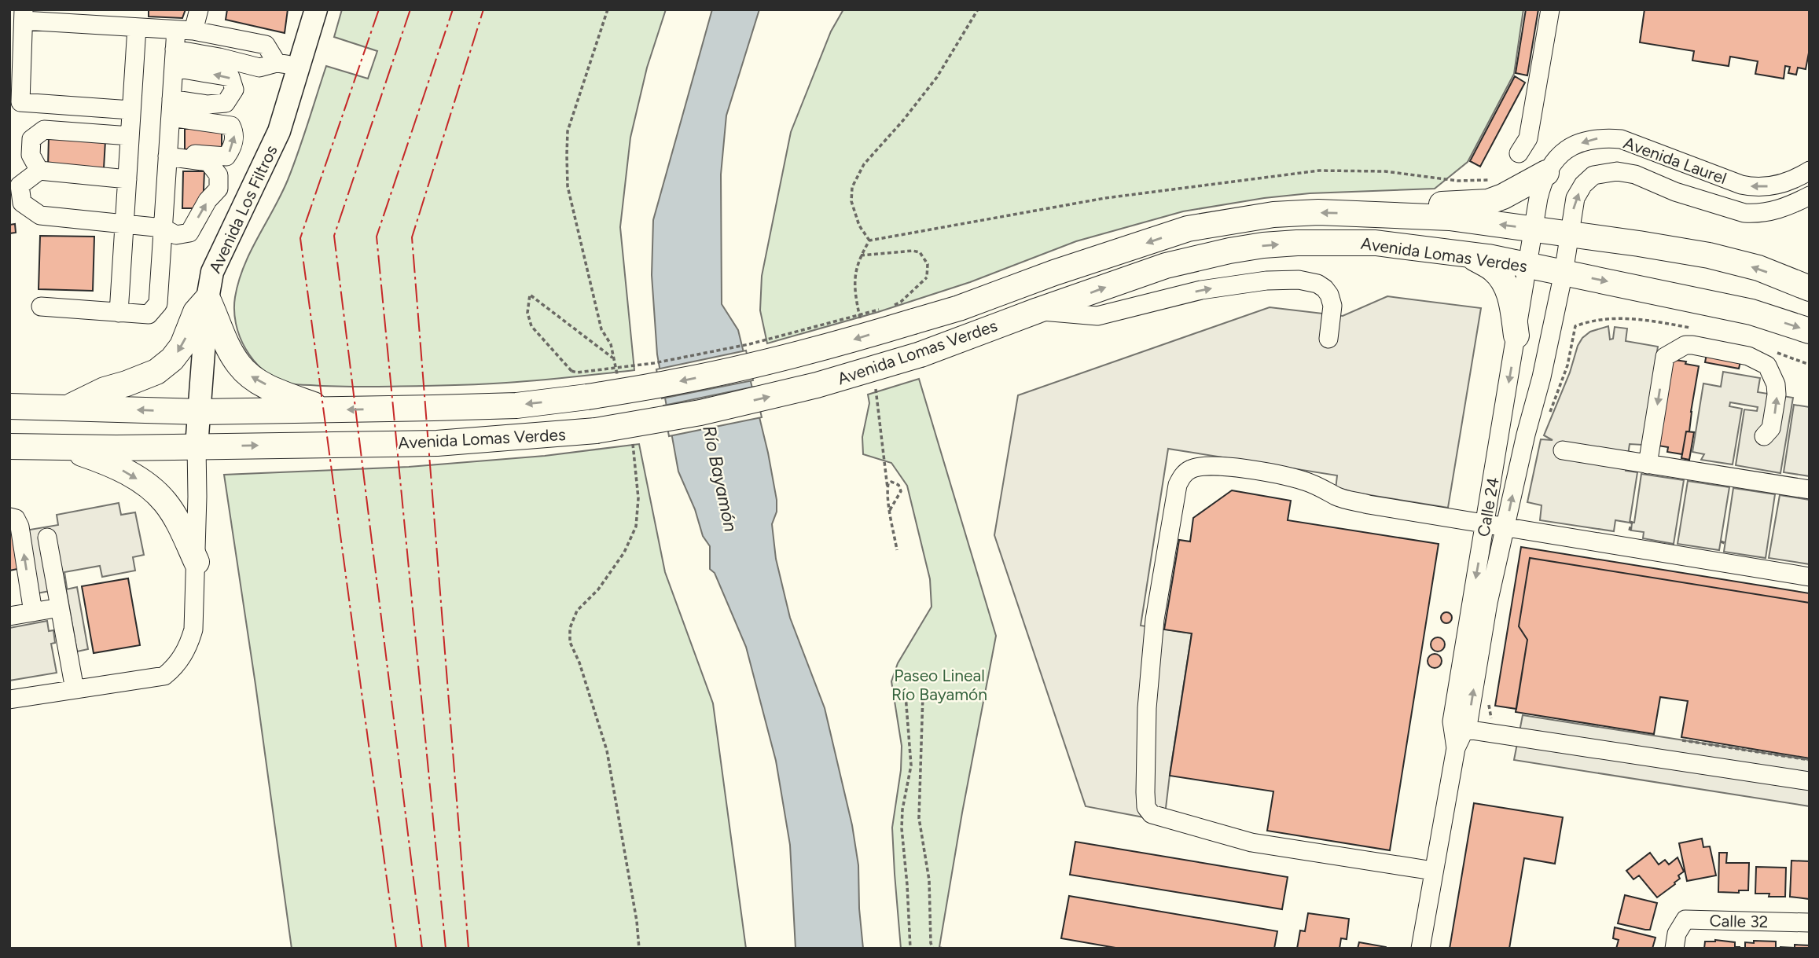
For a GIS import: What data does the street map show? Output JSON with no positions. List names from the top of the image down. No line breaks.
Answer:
{"streets":{"highway":["Avenida Lomas Verdes"],"main road":["Avenida Los Filtros"],"street":["Avenida Laurel","Calle 24","Calle 32"]},"crossings":[["Avenida Laurel","Avenida Lomas Verdes"],["Avenida Laurel","Calle 24"],["Avenida Los Filtros","Avenida Lomas Verdes"],["Avenida Lomas Verdes","Calle 24"]],"water":["Río Bayamón"],"parks":["Paseo Lineal Río Bayamón"]}
